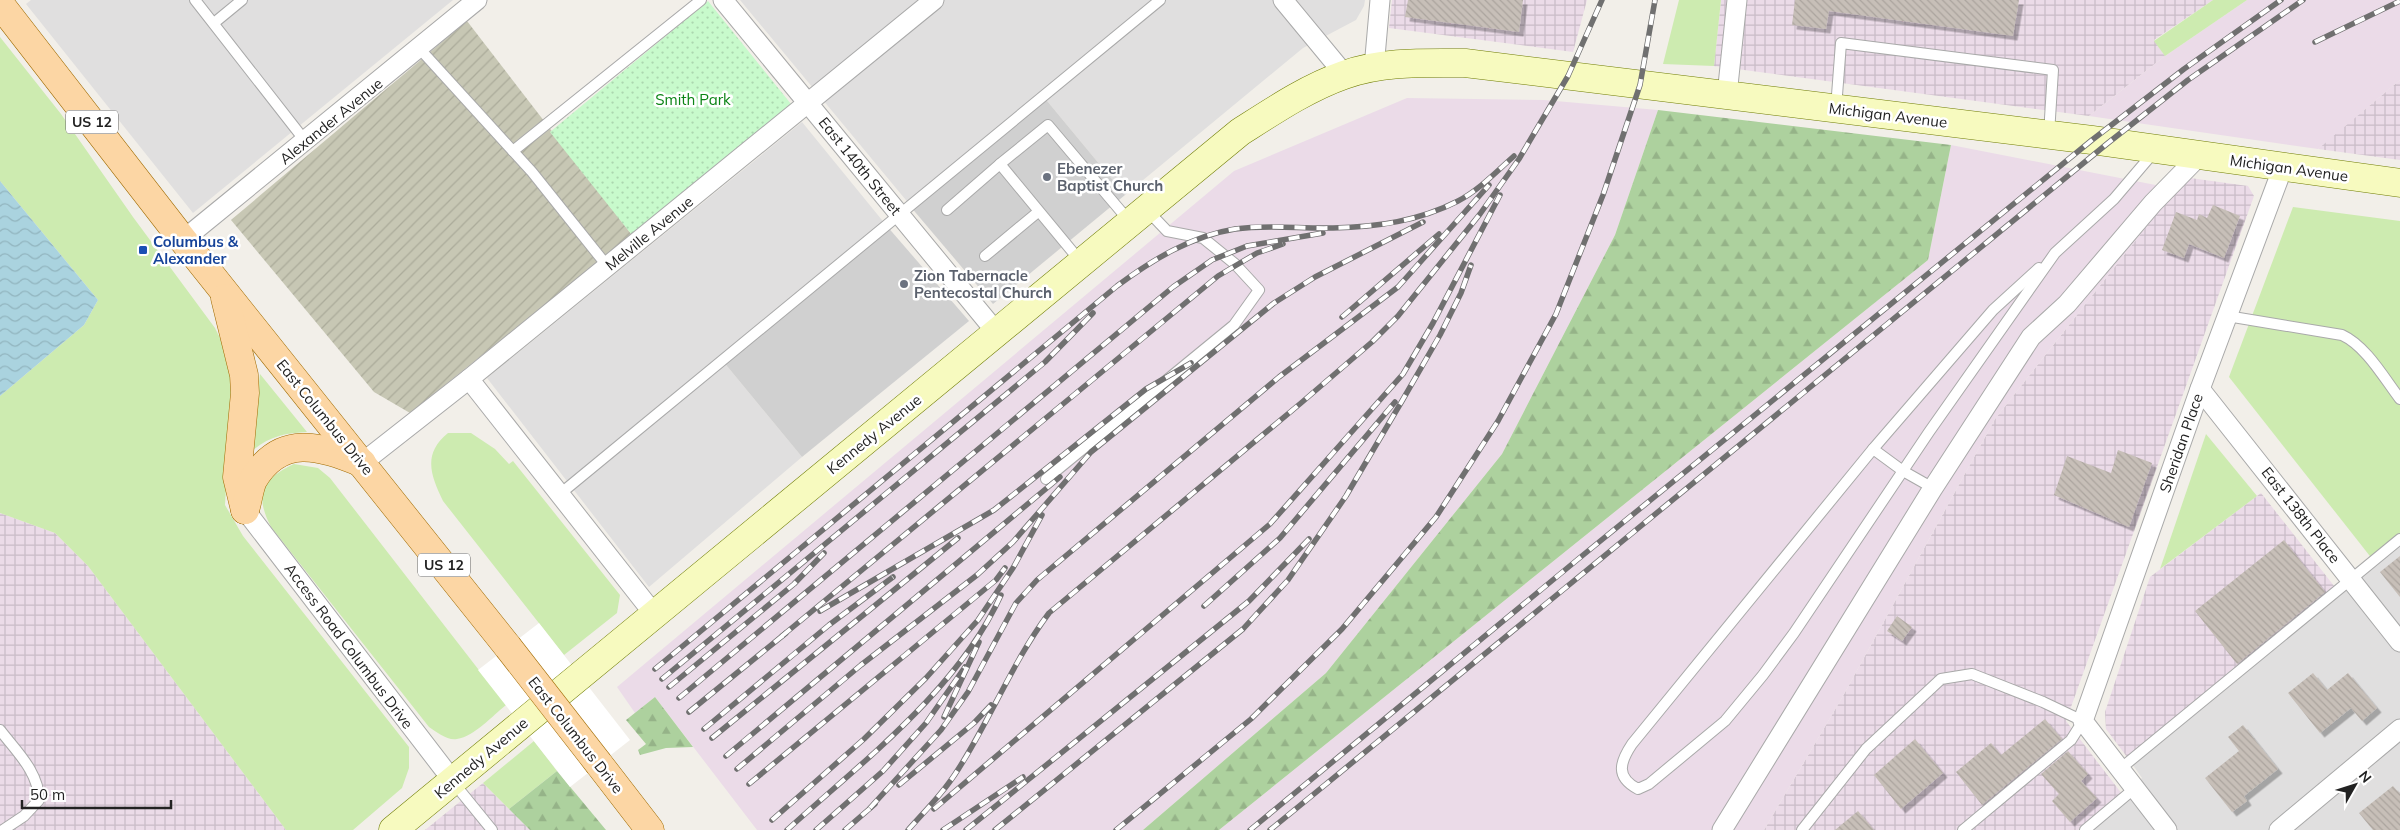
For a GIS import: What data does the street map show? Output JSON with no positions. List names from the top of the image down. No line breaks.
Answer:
{"streets":{"main road":["Michigan Avenue","US 12","East Columbus Drive","Kennedy Avenue"],"street":["Alexander Avenue","East 140th Street","Melville Avenue","Sheridan Place","East 138th Place","Access Road Columbus Drive"]},"crossings":[["Michigan Avenue","Kennedy Avenue"],["Michigan Avenue","Sheridan Place"],["Alexander Avenue","East Columbus Drive"],["East 140th Street","Melville Avenue"],["East 140th Street","Kennedy Avenue"],["Melville Avenue","East Columbus Drive"],["Kennedy Avenue","Access Road Columbus Drive"],["Sheridan Place","East 138th Place"]],"parks":["Smith Park"],"places":{"other":["Ebenezer Baptist Church","Zion Tabernacle Pentecostal Church"],"transit":["Columbus & Alexander"]},"scale_bar":"50 m","north":"top right"}
